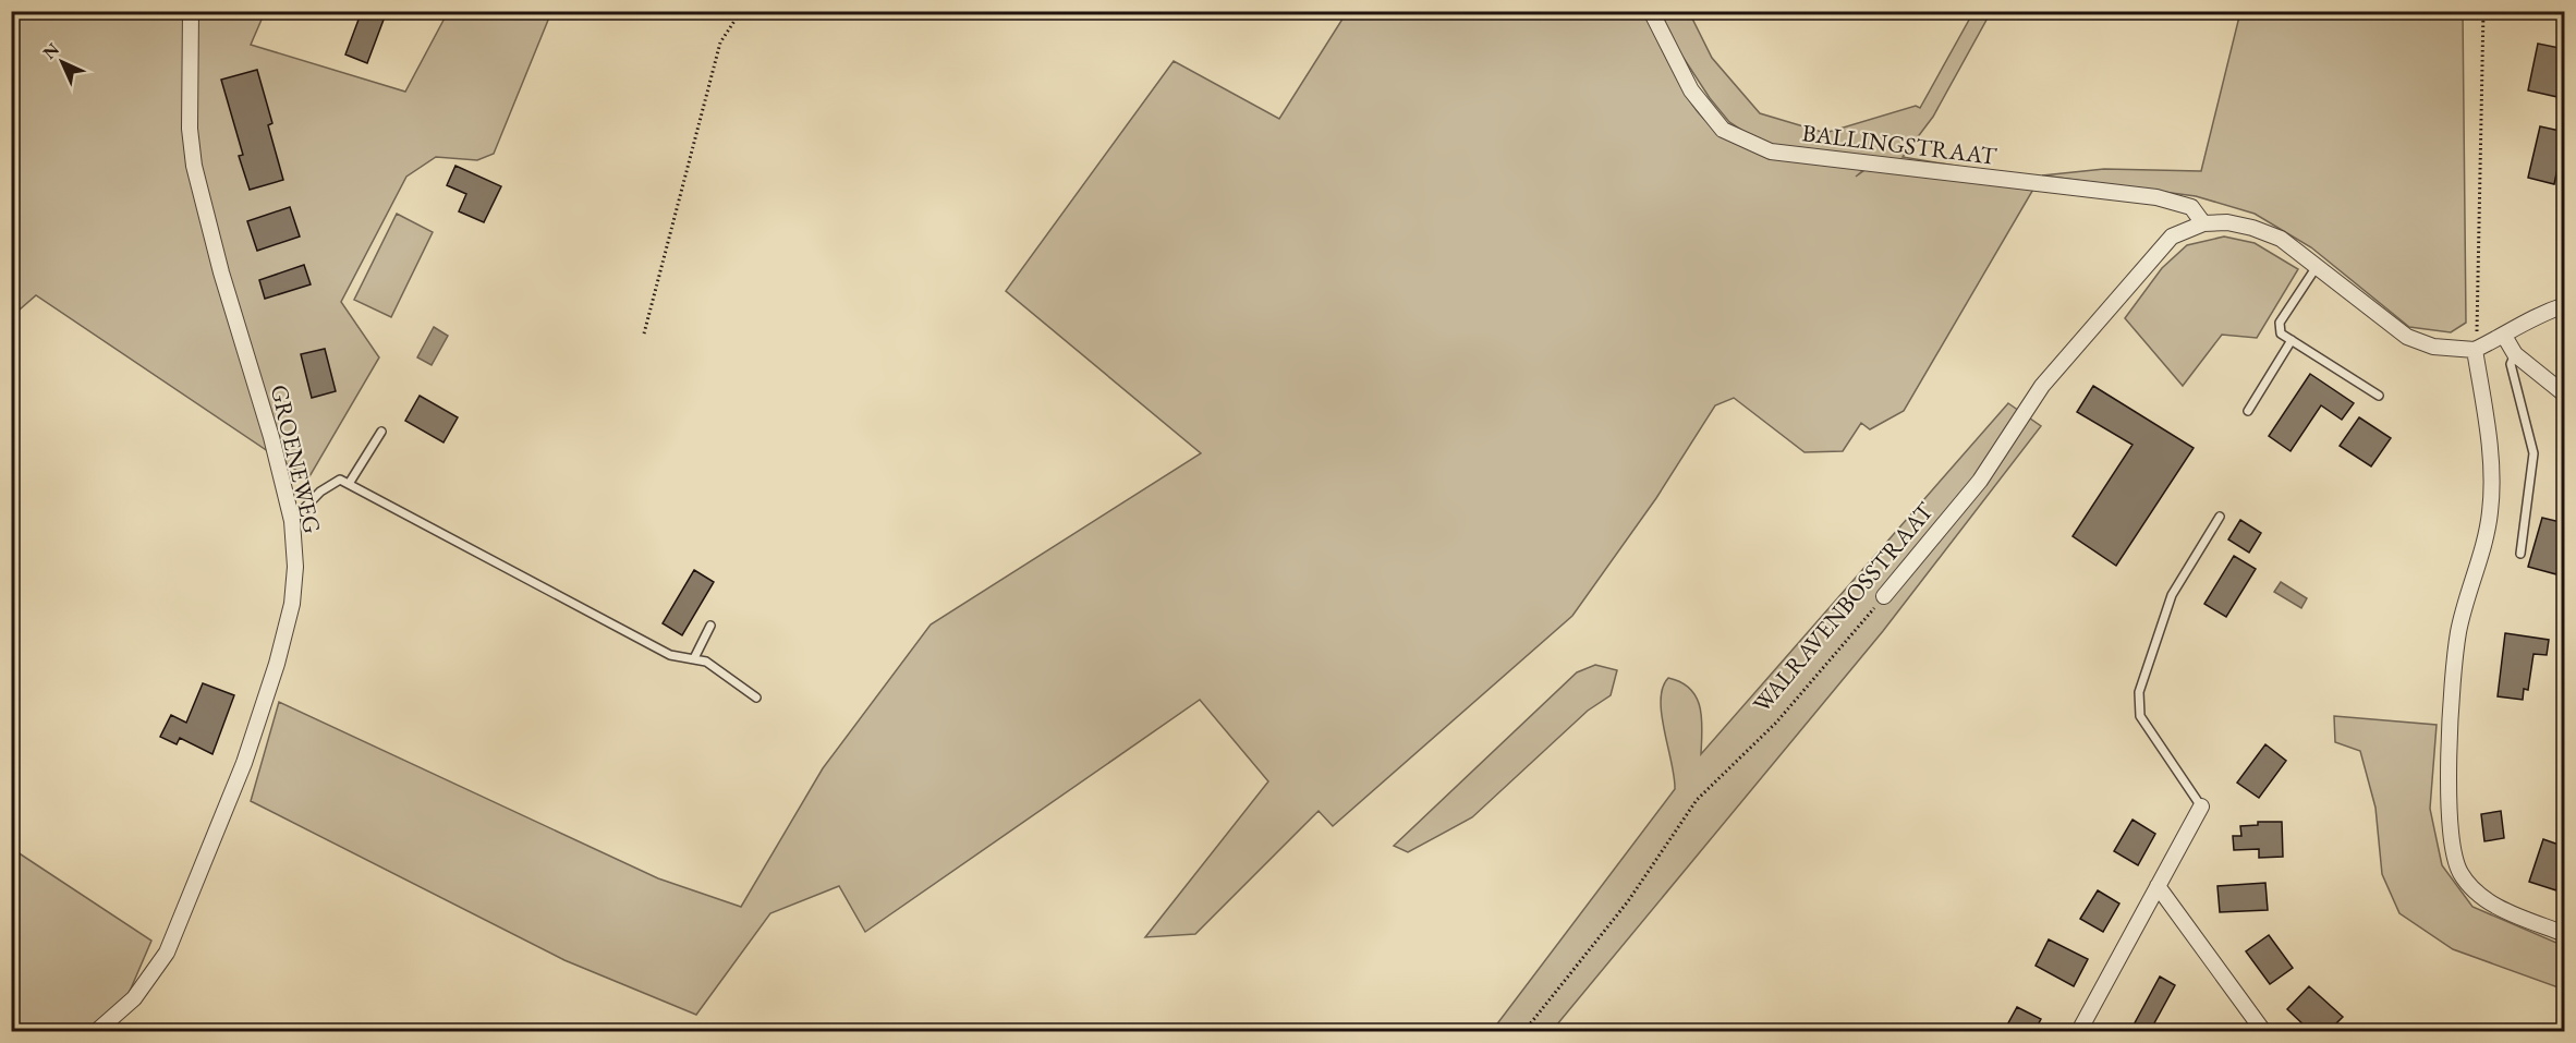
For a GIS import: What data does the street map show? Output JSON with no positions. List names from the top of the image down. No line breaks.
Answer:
{"streets":{"street":["BALLINGSTRAAT","GROENEWEG","WALRAVENBOSSTRAAT"]},"crossings":[["BALLINGSTRAAT","WALRAVENBOSSTRAAT"]],"north":"top left"}
